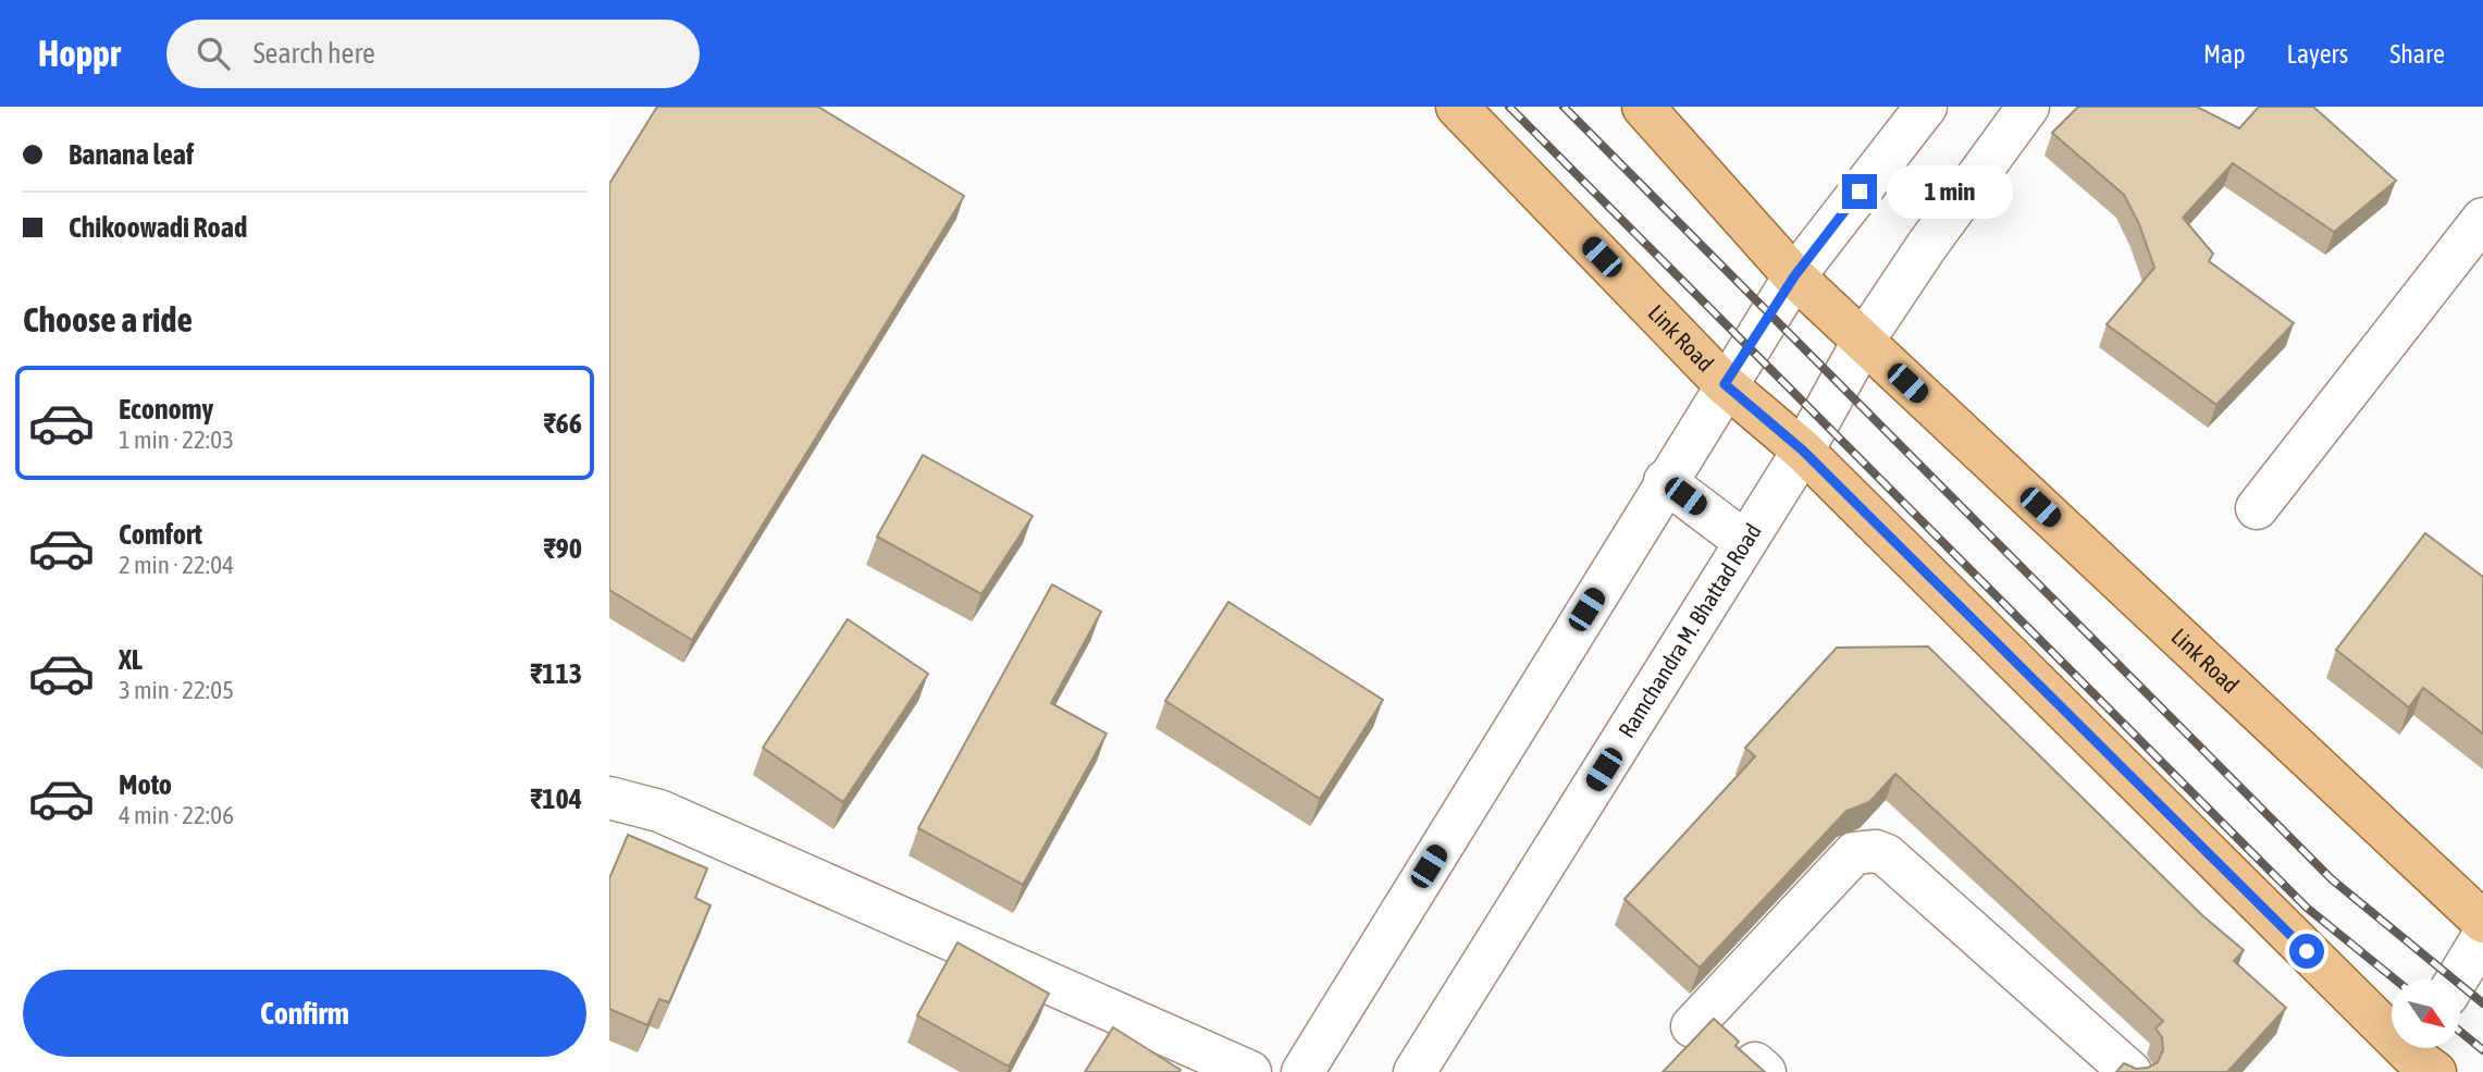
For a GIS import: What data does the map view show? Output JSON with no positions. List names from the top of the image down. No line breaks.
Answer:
{"streets":{"main road":["Link Road"],"street":["Ramchandra M. Bhattad Road"]},"crossings":[["Link Road","Ramchandra M. Bhattad Road"]],"north":"bottom right","page":{"header":"Hoppr","search":"Search here","nav":["Map","Layers","Share"],"banner":["Banana leaf","Chikoowadi Road"],"bubble":"1 min","heading":"Choose a ride","list":[{"name":"Economy","note":"1 min · 22:03","value":"₹66"},{"name":"Comfort","note":"2 min · 22:04","value":"₹90"},{"name":"XL","note":"3 min · 22:05","value":"₹113"},{"name":"Moto","note":"4 min · 22:06","value":"₹104"}],"buttons":"Confirm"}}
